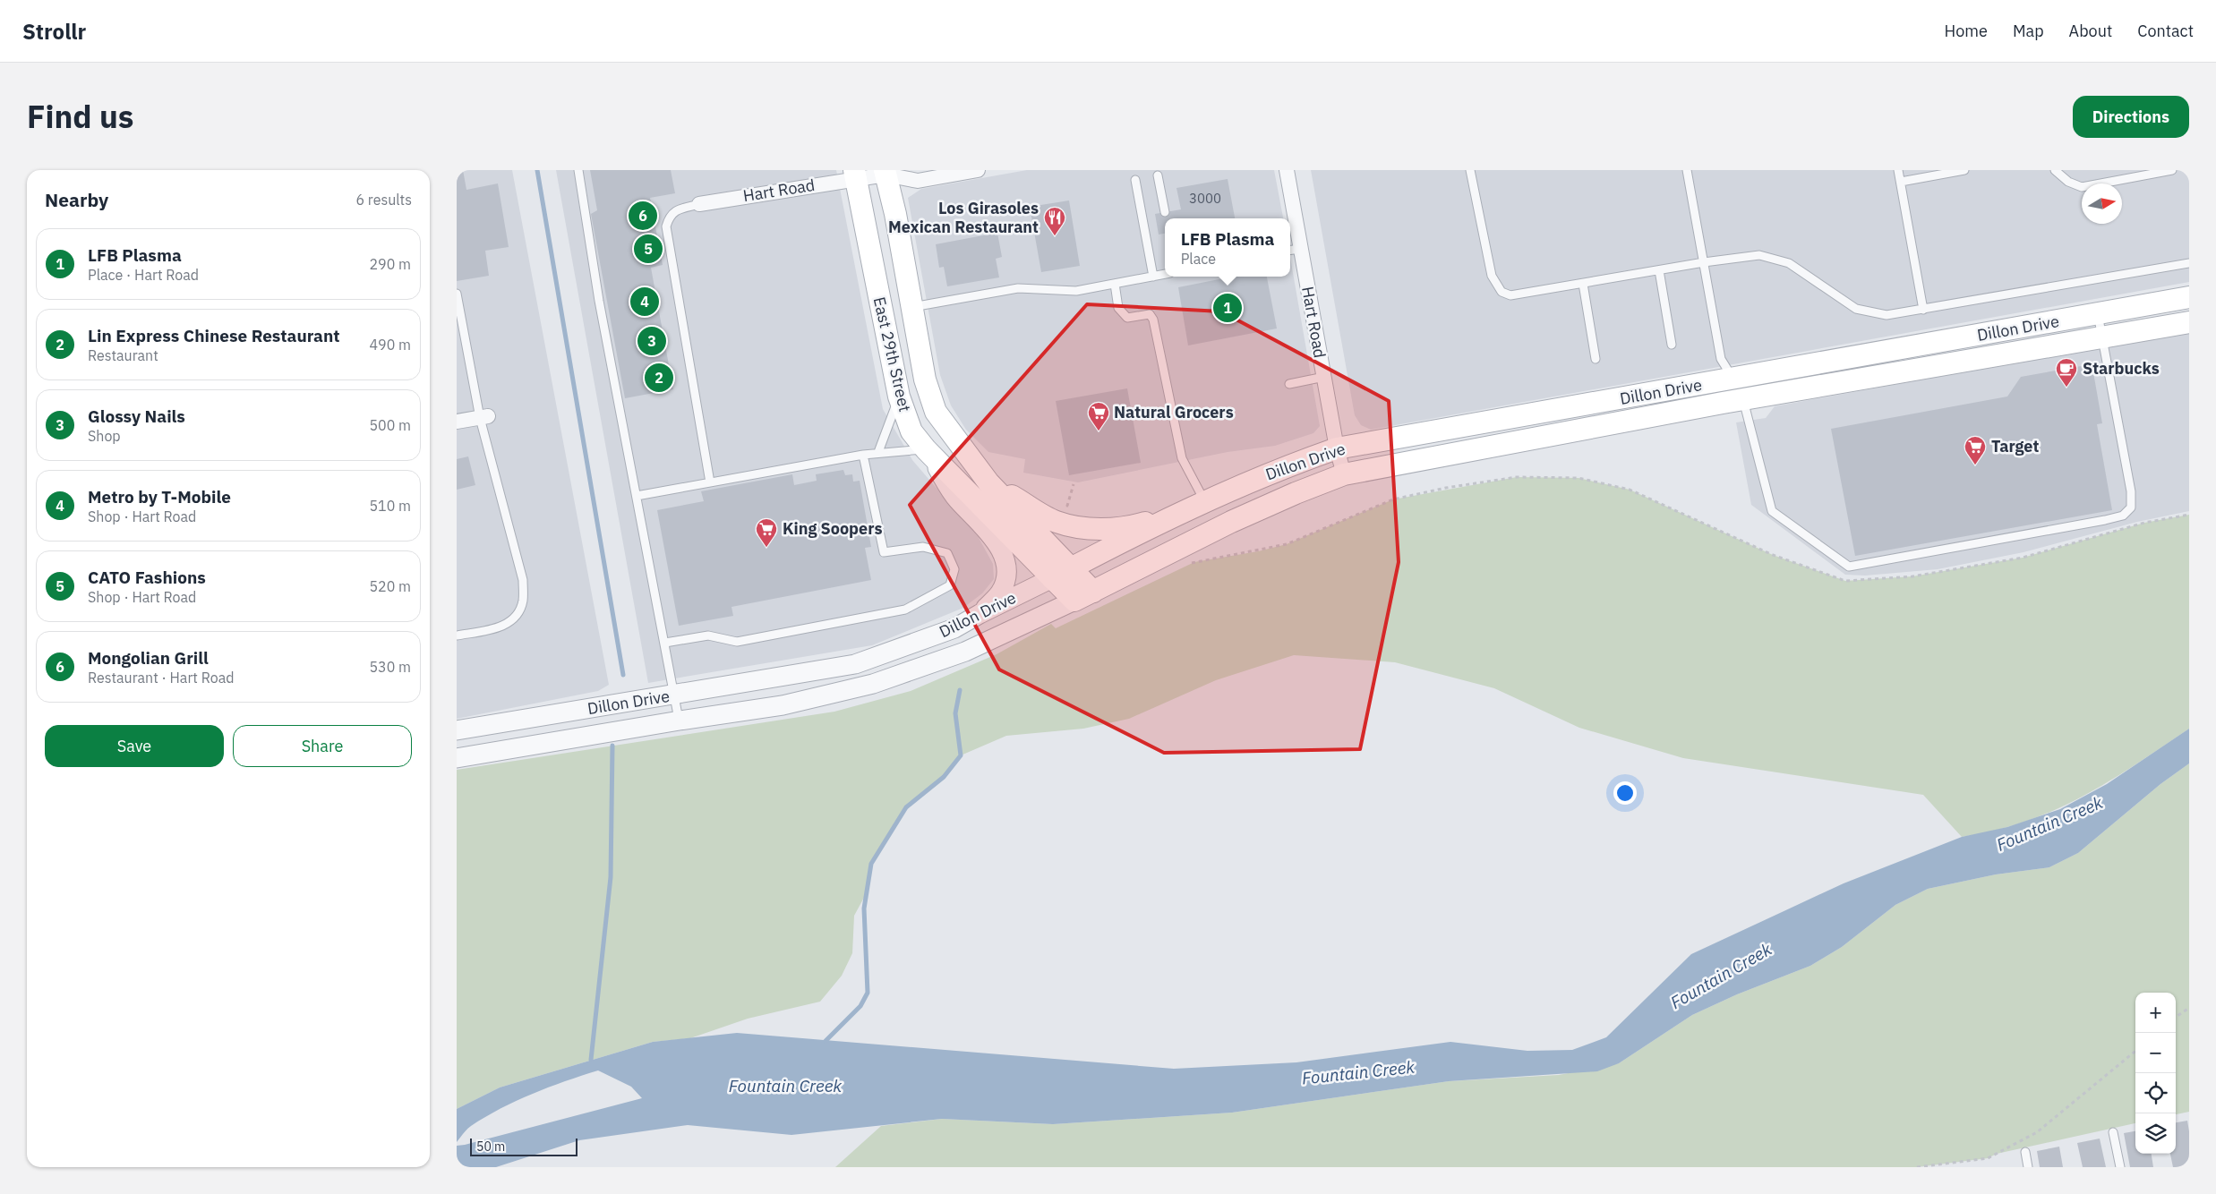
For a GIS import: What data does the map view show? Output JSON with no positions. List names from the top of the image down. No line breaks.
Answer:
{"streets":{"main road":["Dillon Drive","East 29th Street"],"street":["Hart Road"]},"crossings":[["Hart Road","Dillon Drive"],["Hart Road","East 29th Street"],["Dillon Drive","East 29th Street"]],"water":["Fountain Creek"],"places":{"restaurant":["Los Girasoles Mexican Restaurant"],"cafe":["Starbucks"],"supermarket":["Natural Grocers","Target","King Soopers"]},"house_numbers":["3000"],"scale_bar":"50 m","north":"right","page":{"header":"Strollr","nav":["Home","Map","About","Contact"],"title":"Find us","buttons":["Directions",["Save","Share"]],"heading":["Nearby","6 results"],"pins":["6","5","4","1","3","2"],"popup":["LFB Plasma","Place"],"list":[{"mark":"1","name":"LFB Plasma","note":"Place · Hart Road","value":"290 m"},{"mark":"2","name":"Lin Express Chinese Restaurant","note":"Restaurant","value":"490 m"},{"mark":"3","name":"Glossy Nails","note":"Shop","value":"500 m"},{"mark":"4","name":"Metro by T-Mobile","note":"Shop · Hart Road","value":"510 m"},{"mark":"5","name":"CATO Fashions","note":"Shop · Hart Road","value":"520 m"},{"mark":"6","name":"Mongolian Grill","note":"Restaurant · Hart Road","value":"530 m"}],"map_buttons":["+","−"],"scale":"50 m"}}
